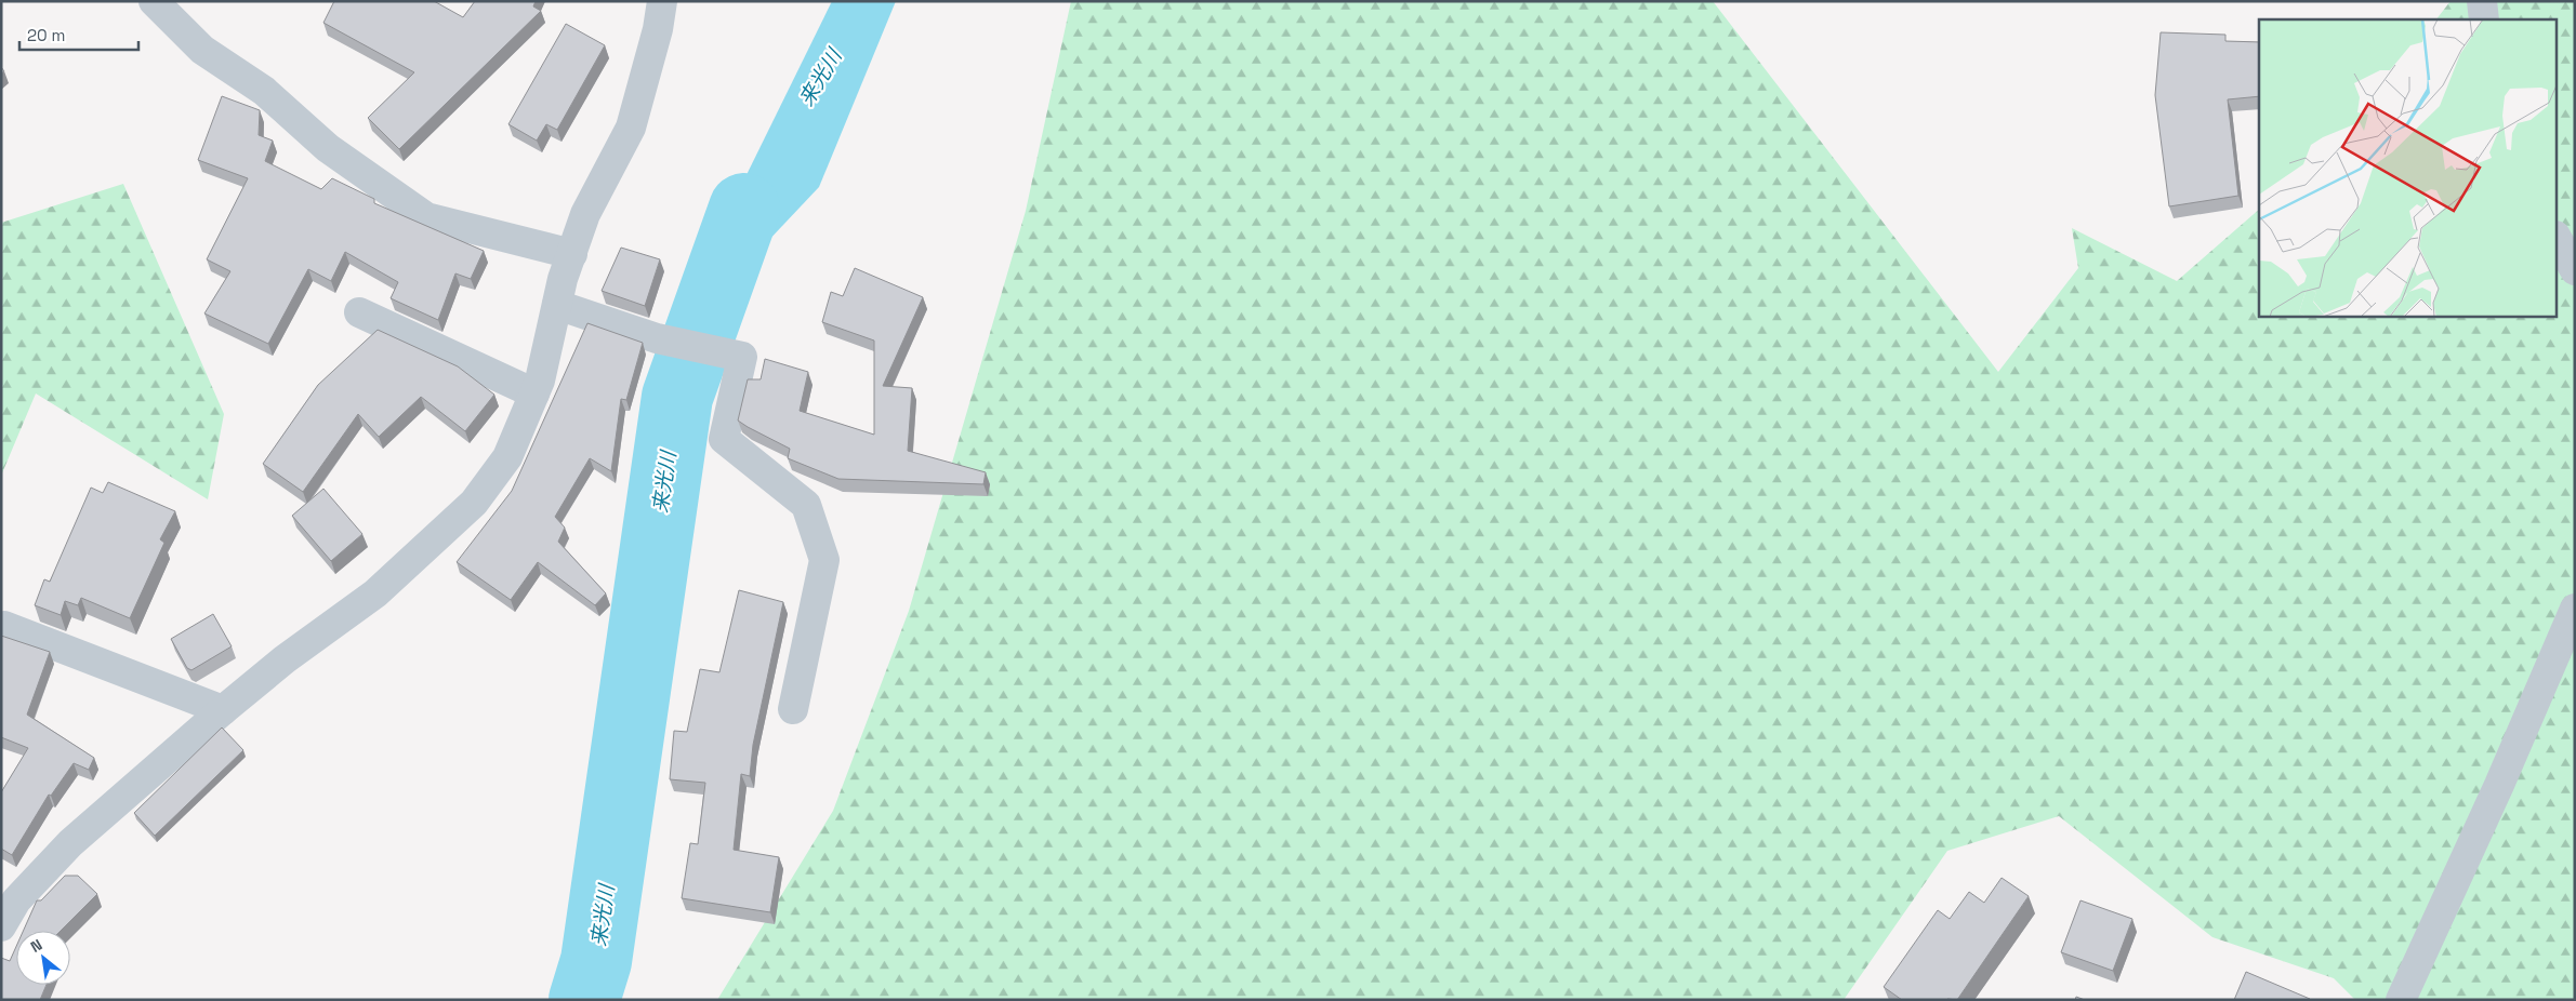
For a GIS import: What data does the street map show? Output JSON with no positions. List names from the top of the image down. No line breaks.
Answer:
{"water":["来光川"],"scale_bar":"20 m","north":"top left"}
